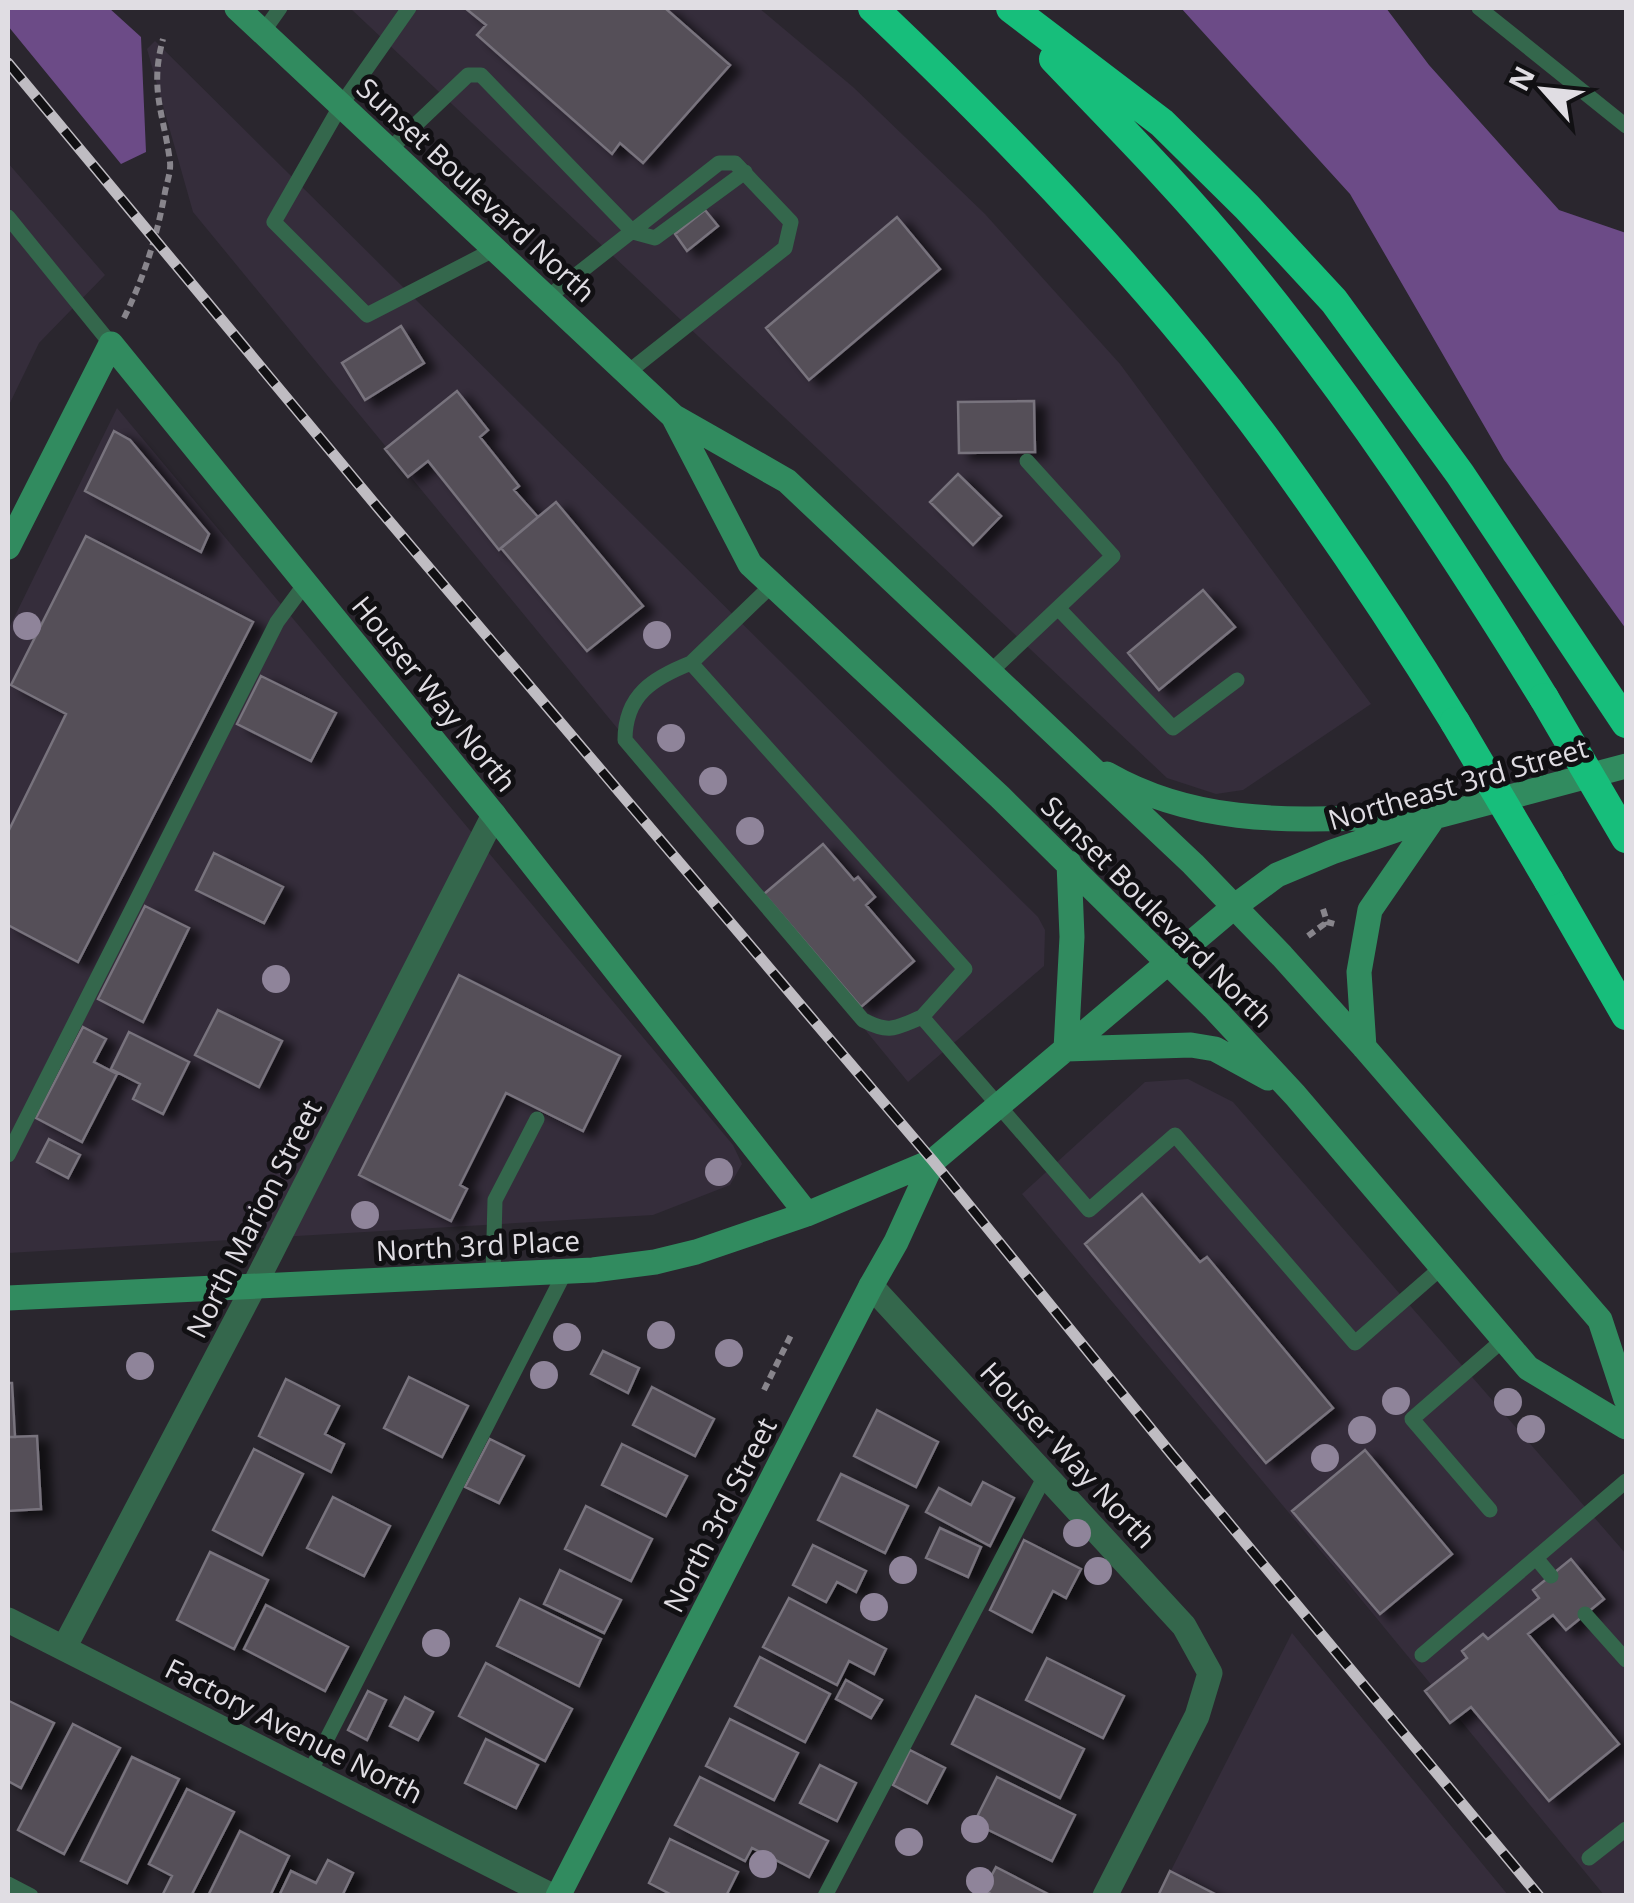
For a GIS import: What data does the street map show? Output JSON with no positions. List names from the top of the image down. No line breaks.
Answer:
{"streets":{"main road":["Sunset Boulevard North","Houser Way North","Northeast 3rd Street","North 3rd Place","North 3rd Street"],"street":["North Marion Street","Factory Avenue North"]},"crossings":[["Sunset Boulevard North","Northeast 3rd Street"],["Houser Way North","North Marion Street"],["Houser Way North","North 3rd Place"],["Houser Way North","North 3rd Street"],["Northeast 3rd Street","North 3rd Place"],["Northeast 3rd Street","North 3rd Street"],["North Marion Street","North 3rd Place"],["North Marion Street","Factory Avenue North"],["North 3rd Place","North 3rd Street"],["North 3rd Street","Factory Avenue North"]],"north":"top left"}
